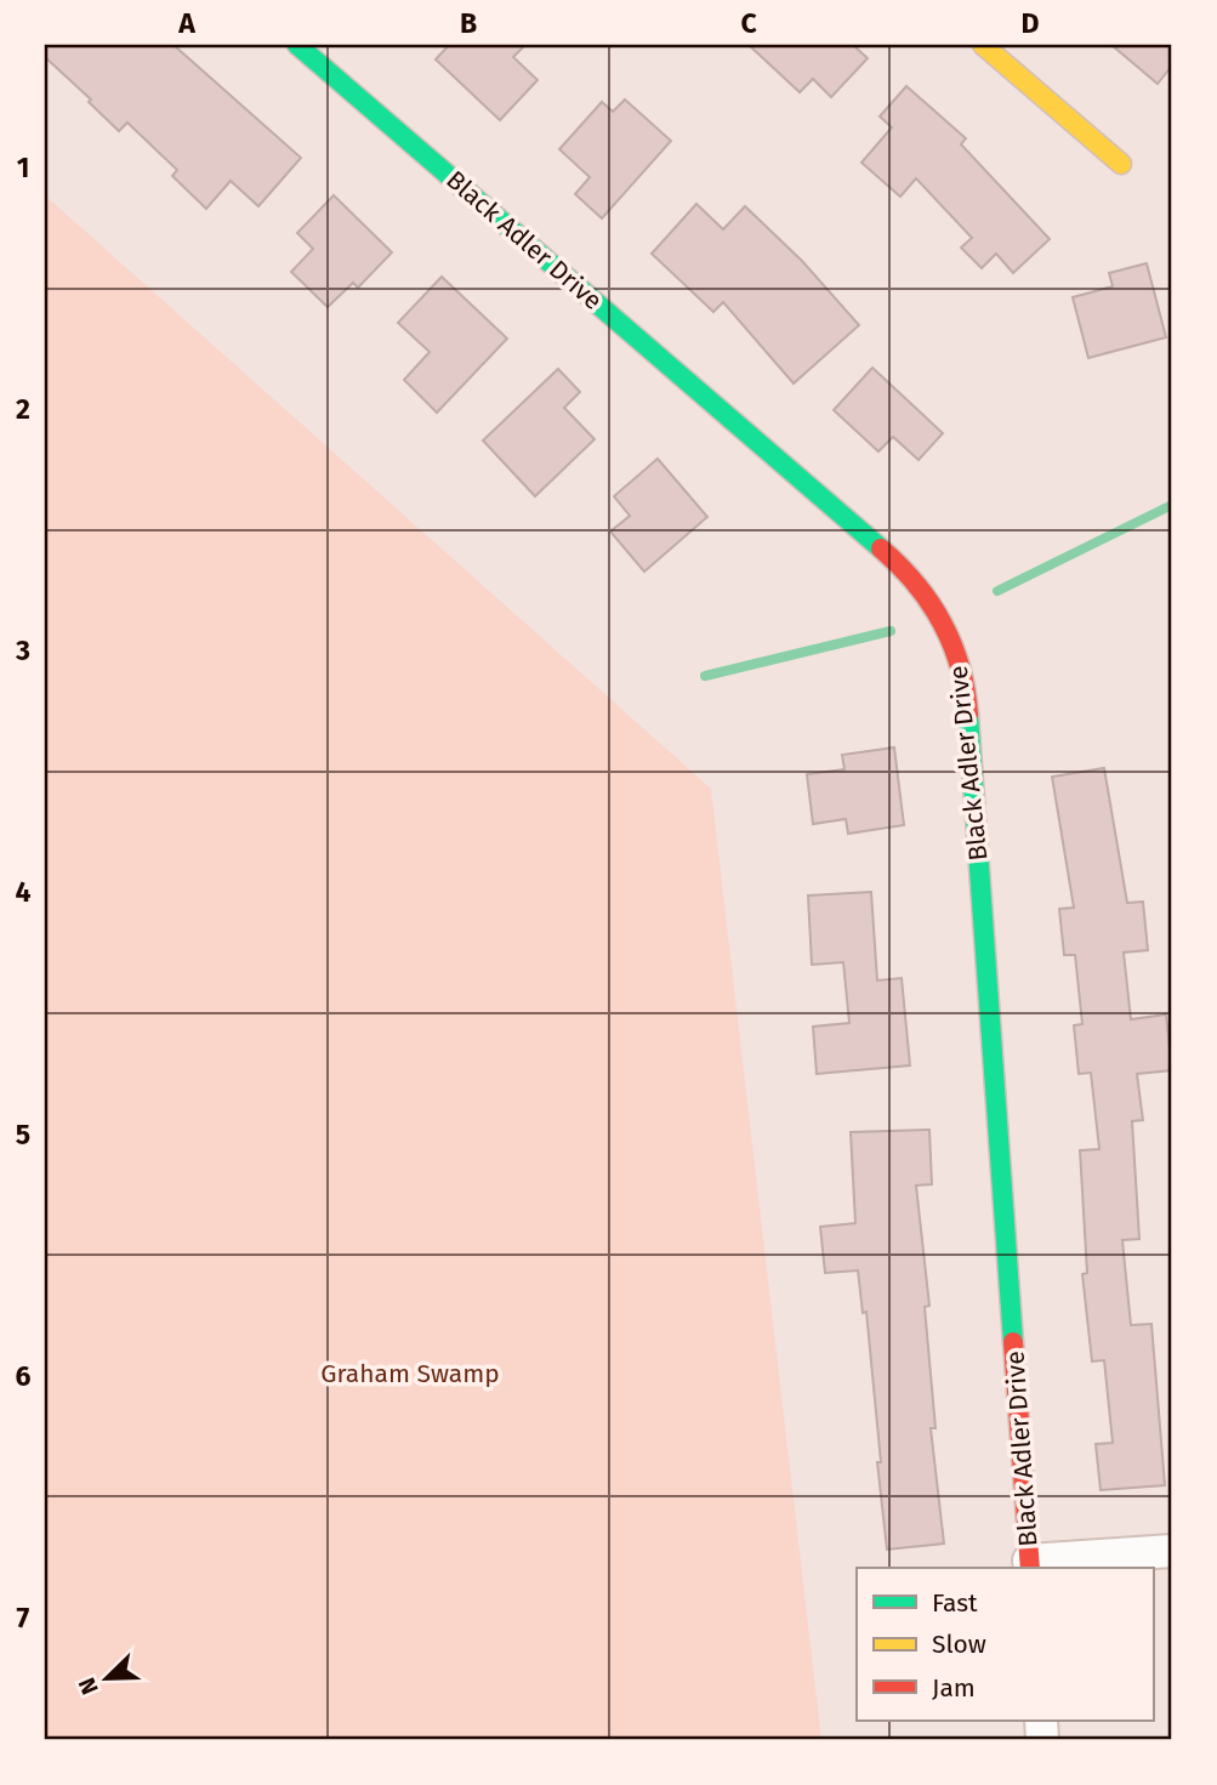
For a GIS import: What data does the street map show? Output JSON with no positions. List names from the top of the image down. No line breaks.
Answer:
{"streets":{"street":["Black Adler Drive"]},"parks":["Graham Swamp"],"legend":["Fast","Slow","Jam"],"north":"bottom left","grid":{"columns":["A","B","C","D"],"rows":["1","2","3","4","5","6","7"]}}
